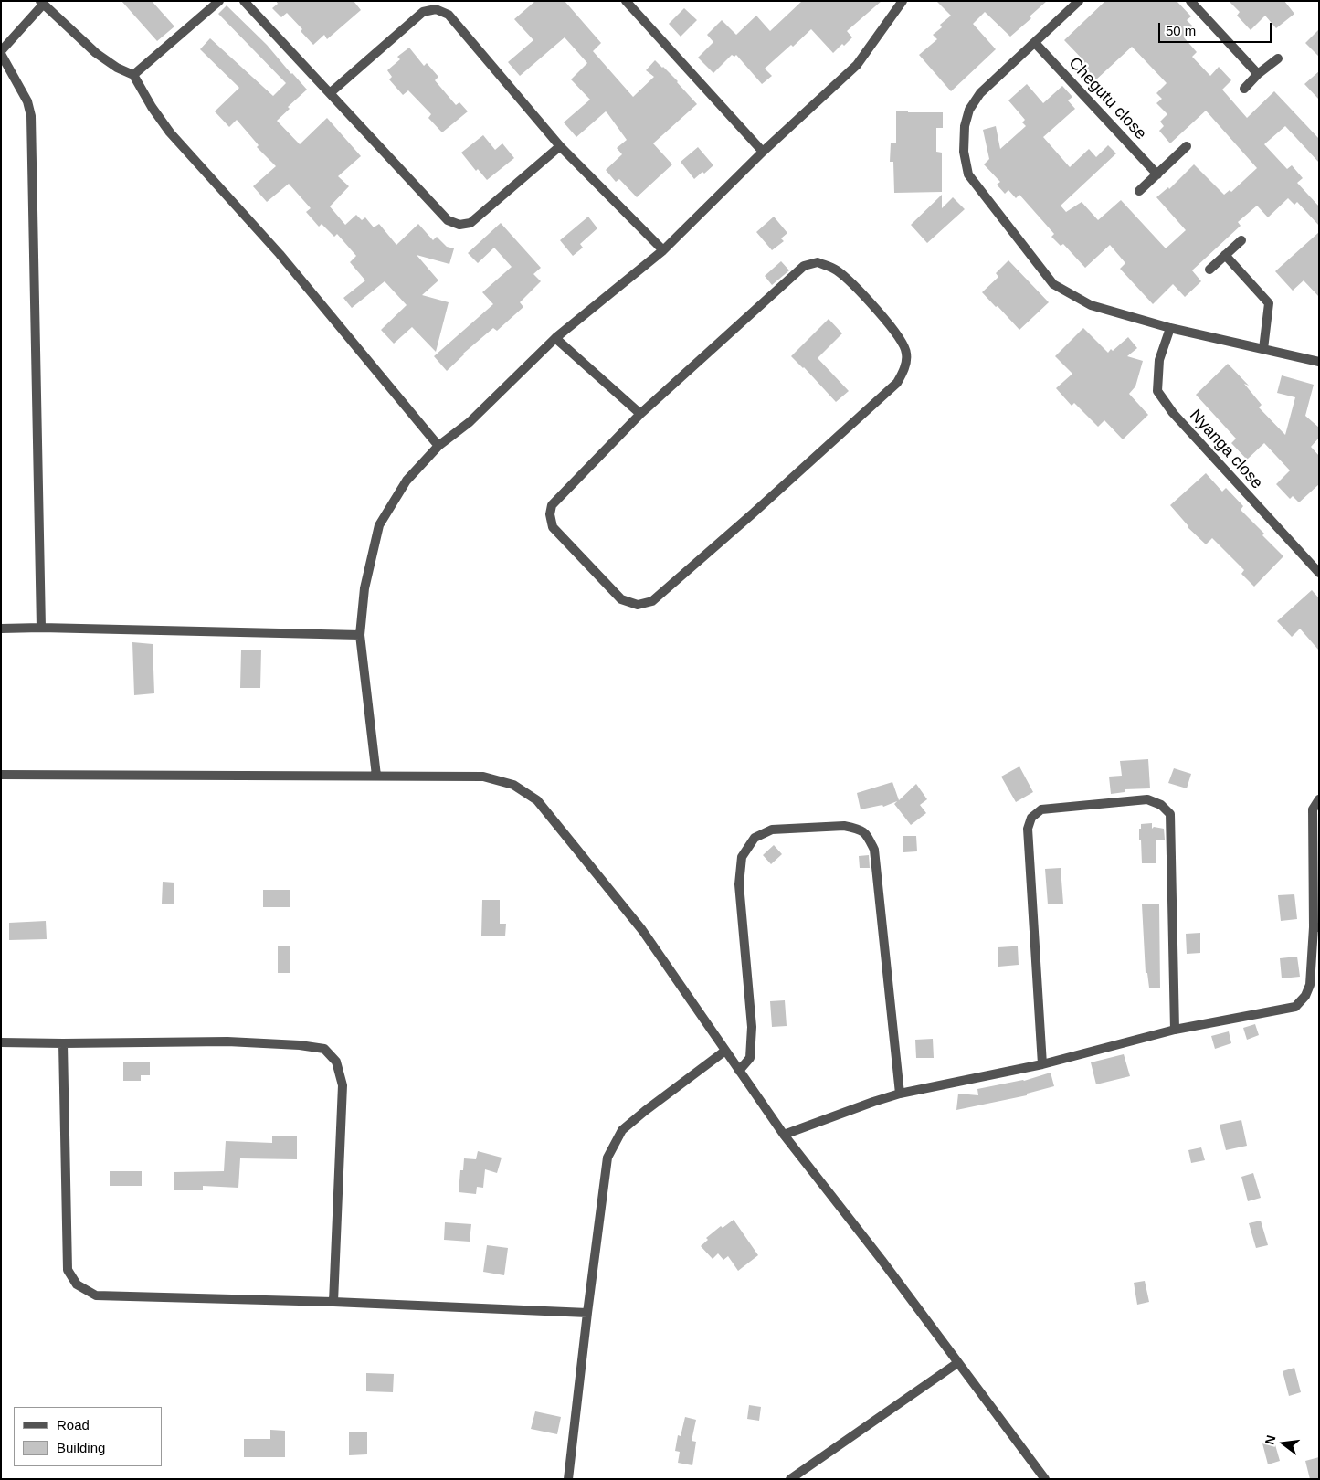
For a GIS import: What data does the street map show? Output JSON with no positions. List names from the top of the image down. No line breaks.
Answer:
{"streets":{"street":["Chegutu close","Nyanga close"]},"legend":["Road","Building"],"scale_bar":"50 m","north":"left"}
